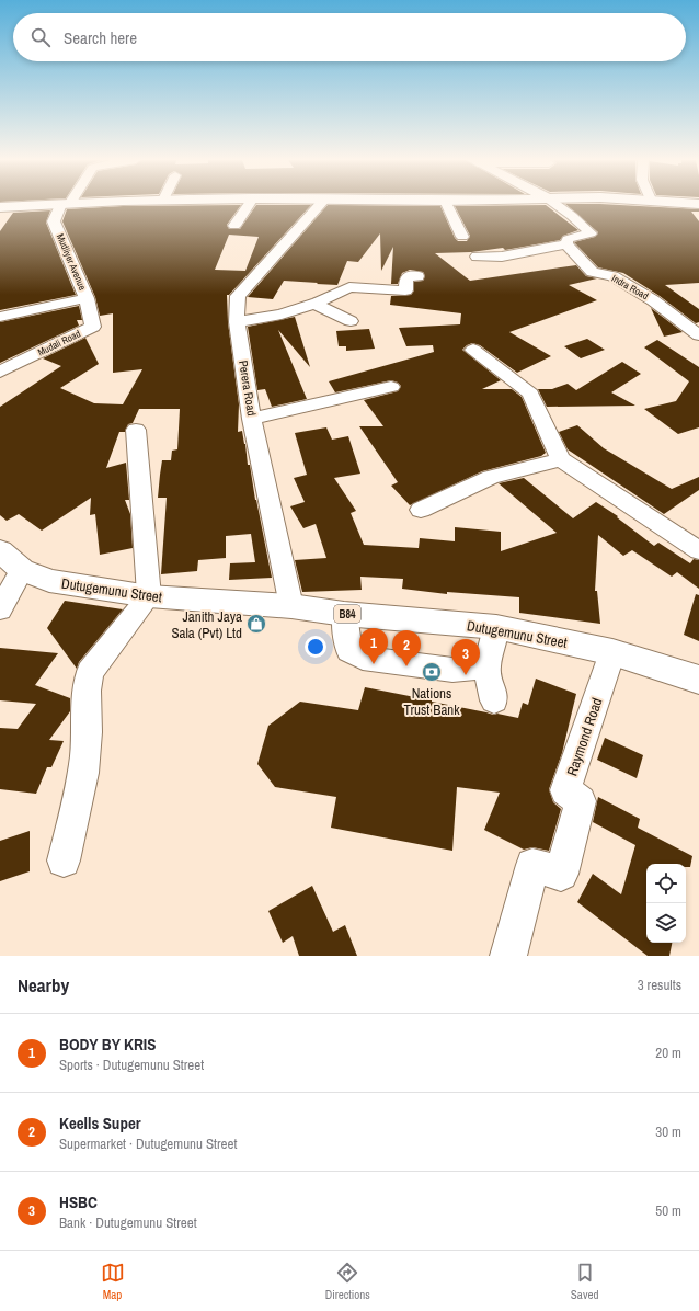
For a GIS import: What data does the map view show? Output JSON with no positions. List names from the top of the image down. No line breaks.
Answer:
{"streets":{"main road":["Dutugemunu Street","B84"],"street":["Mudliyer Avenue","Indra Road","Mudali Road","Perera Road","Raymond Road"]},"crossings":[["Mudliyer Avenue","Mudali Road"],["Perera Road","Dutugemunu Street"],["Dutugemunu Street","Raymond Road"]],"places":{"shop":["Janith Jaya Sala (Pvt) Ltd"],"bank":["Nations Trust Bank"]},"page":{"search":"Search here","pins":["1","2","3"],"heading":["Nearby","3 results"],"list":[{"mark":"1","name":"BODY BY KRIS","note":"Sports · Dutugemunu Street","value":"20 m"},{"mark":"2","name":"Keells Super","note":"Supermarket · Dutugemunu Street","value":"30 m"},{"mark":"3","name":"HSBC","note":"Bank · Dutugemunu Street","value":"50 m"}],"nav":["Map","Directions","Saved"]}}
